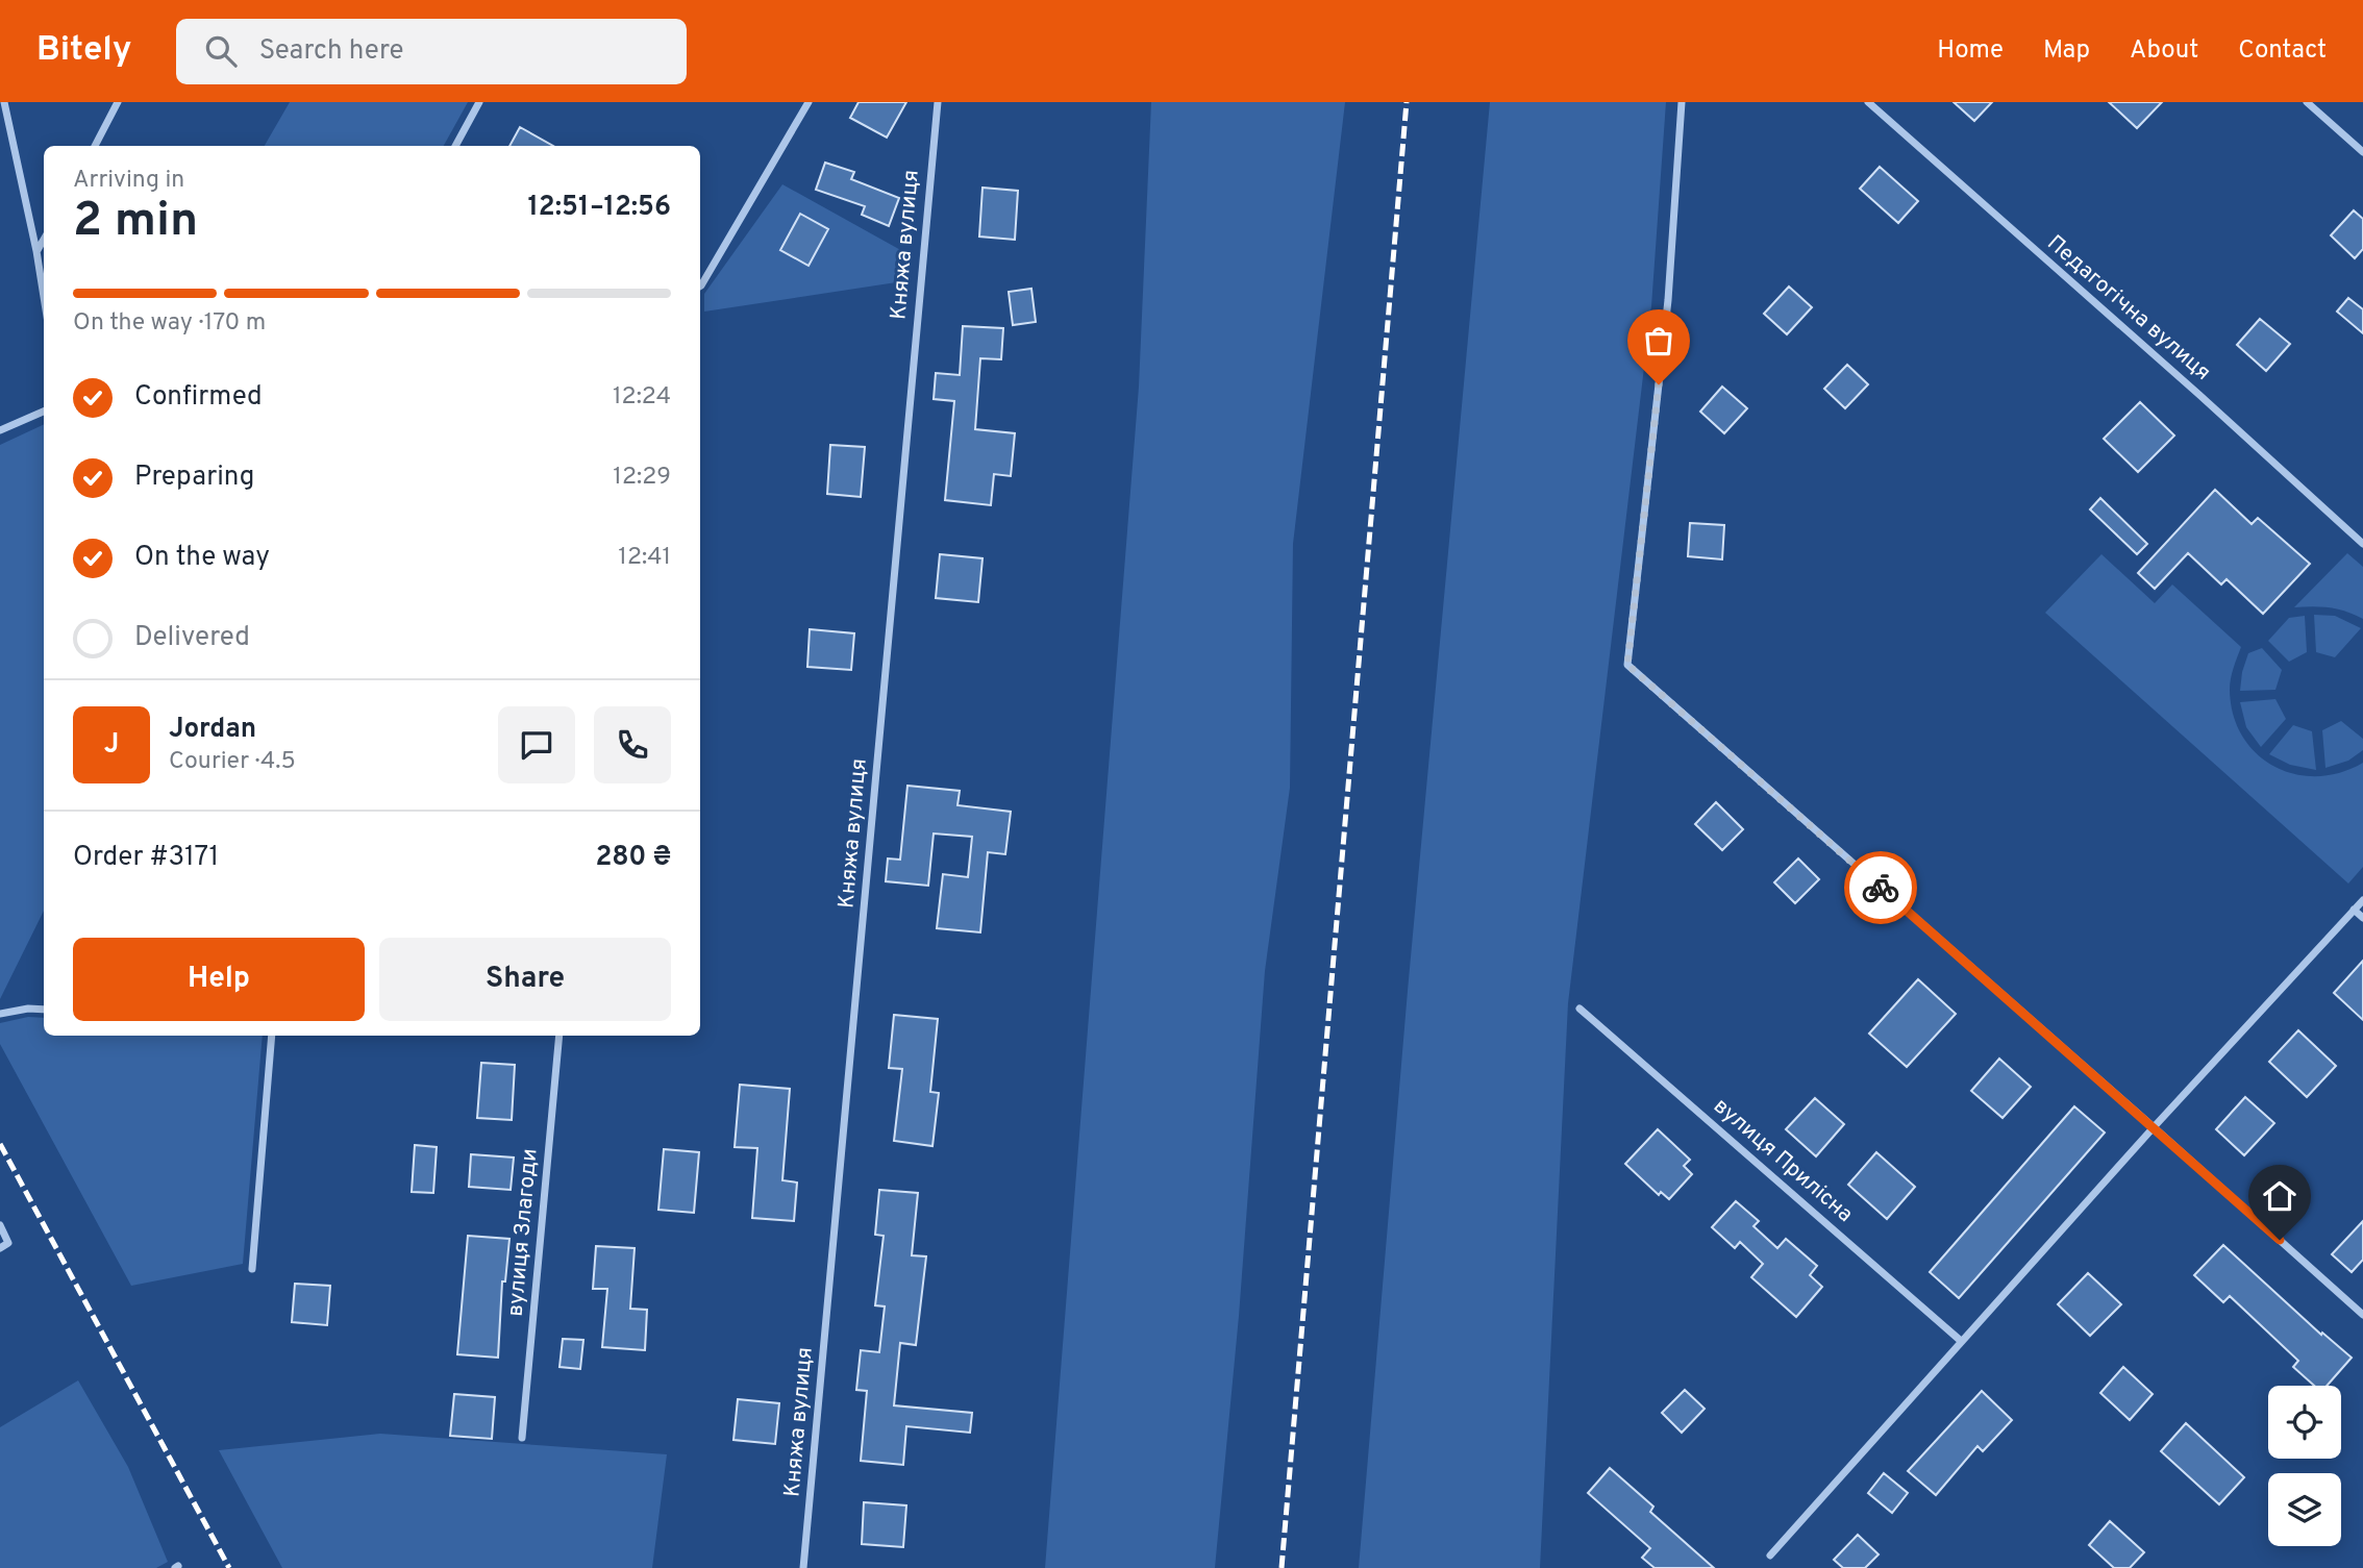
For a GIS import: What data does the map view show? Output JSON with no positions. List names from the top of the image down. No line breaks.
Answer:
{"streets":{"street":["Княжа вулиця","Педагогічна вулиця","вулиця Прилісна","вулиця Злагоди"]},"page":{"header":"Bitely","search":"Search here","nav":["Home","Map","About","Contact"],"heading":["2 min","Arriving in","12:51–12:56"],"panel":["Jordan","Courier · 4.5","Order #3171","280 ₴"],"bar":"On the way · 170 m","list":[["Confirmed","12:24"],["Preparing","12:29"],["On the way","12:41"],"Delivered"],"round":"J","buttons":["Help","Share"]}}
